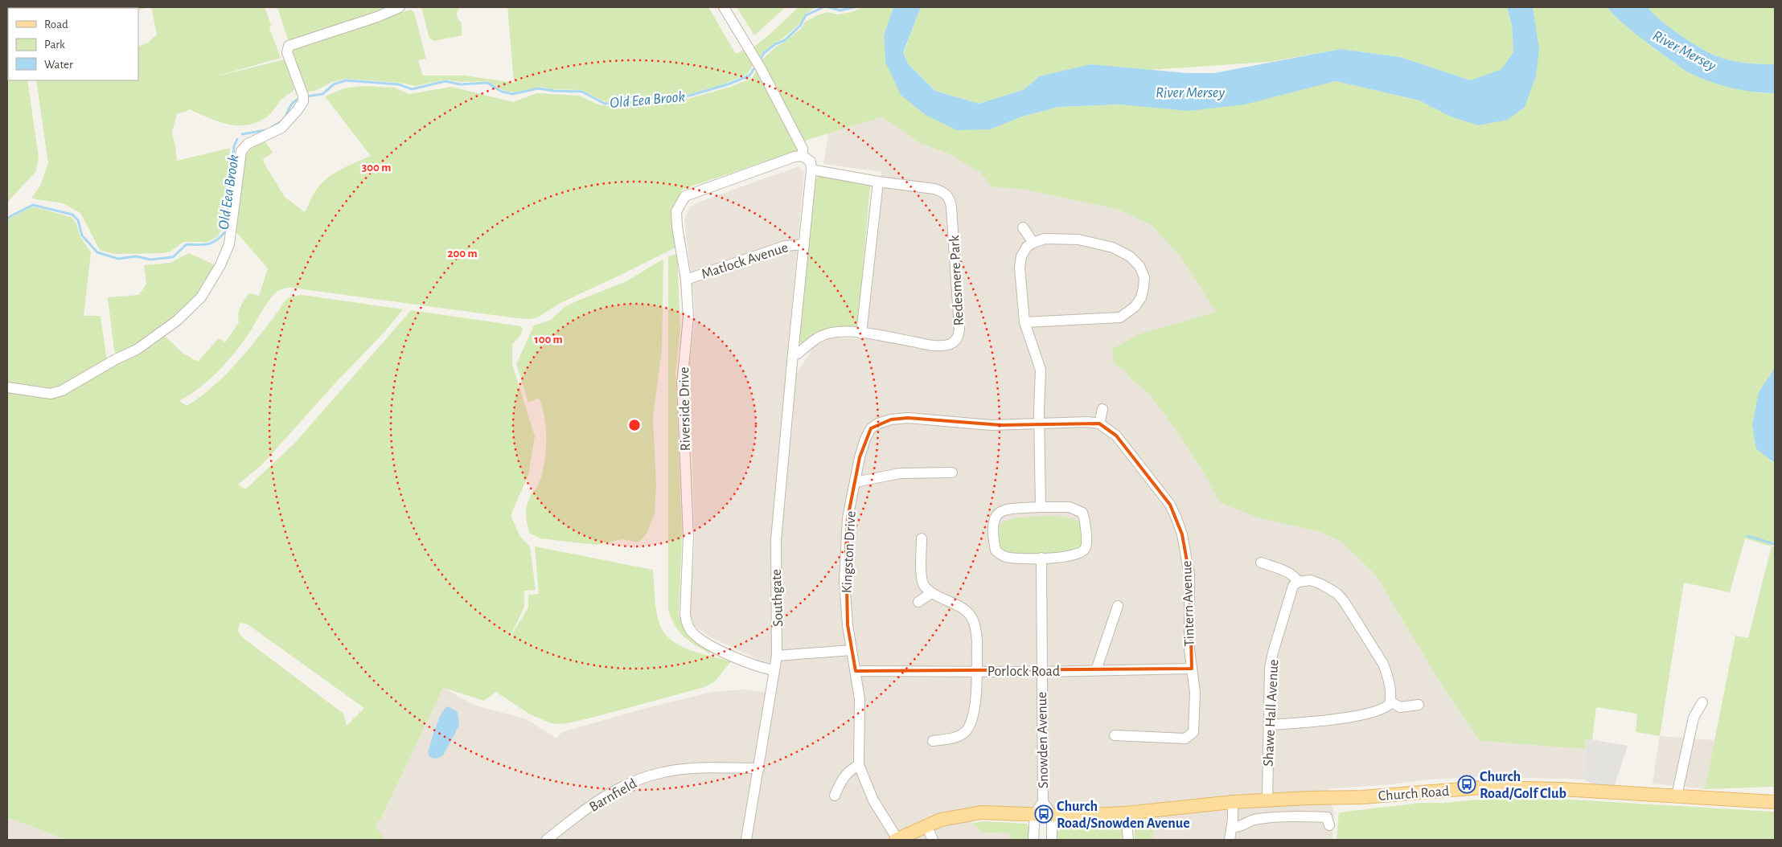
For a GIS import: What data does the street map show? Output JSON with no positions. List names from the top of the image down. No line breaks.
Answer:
{"streets":{"main road":["Church Road"],"street":["Matlock Avenue","Redesmere Park","Riverside Drive","Kingston Drive","Southgate","Tintern Avenue","Porlock Road","Shawe Hall Avenue","Snowden Avenue","Barnfield"]},"crossings":[["Matlock Avenue","Riverside Drive"],["Redesmere Park","Southgate"],["Riverside Drive","Southgate"],["Kingston Drive","Porlock Road"],["Kingston Drive","Church Road"],["Southgate","Barnfield"],["Tintern Avenue","Porlock Road"],["Porlock Road","Snowden Avenue"],["Shawe Hall Avenue","Church Road"],["Snowden Avenue","Church Road"]],"water":["River Mersey","Old Eea Brook"],"places":{"bus stop":["Church Road/Golf Club","Church Road/Snowden Avenue"]},"legend":["Road","Park","Water"],"rings":["300 m","200 m","100 m"]}
